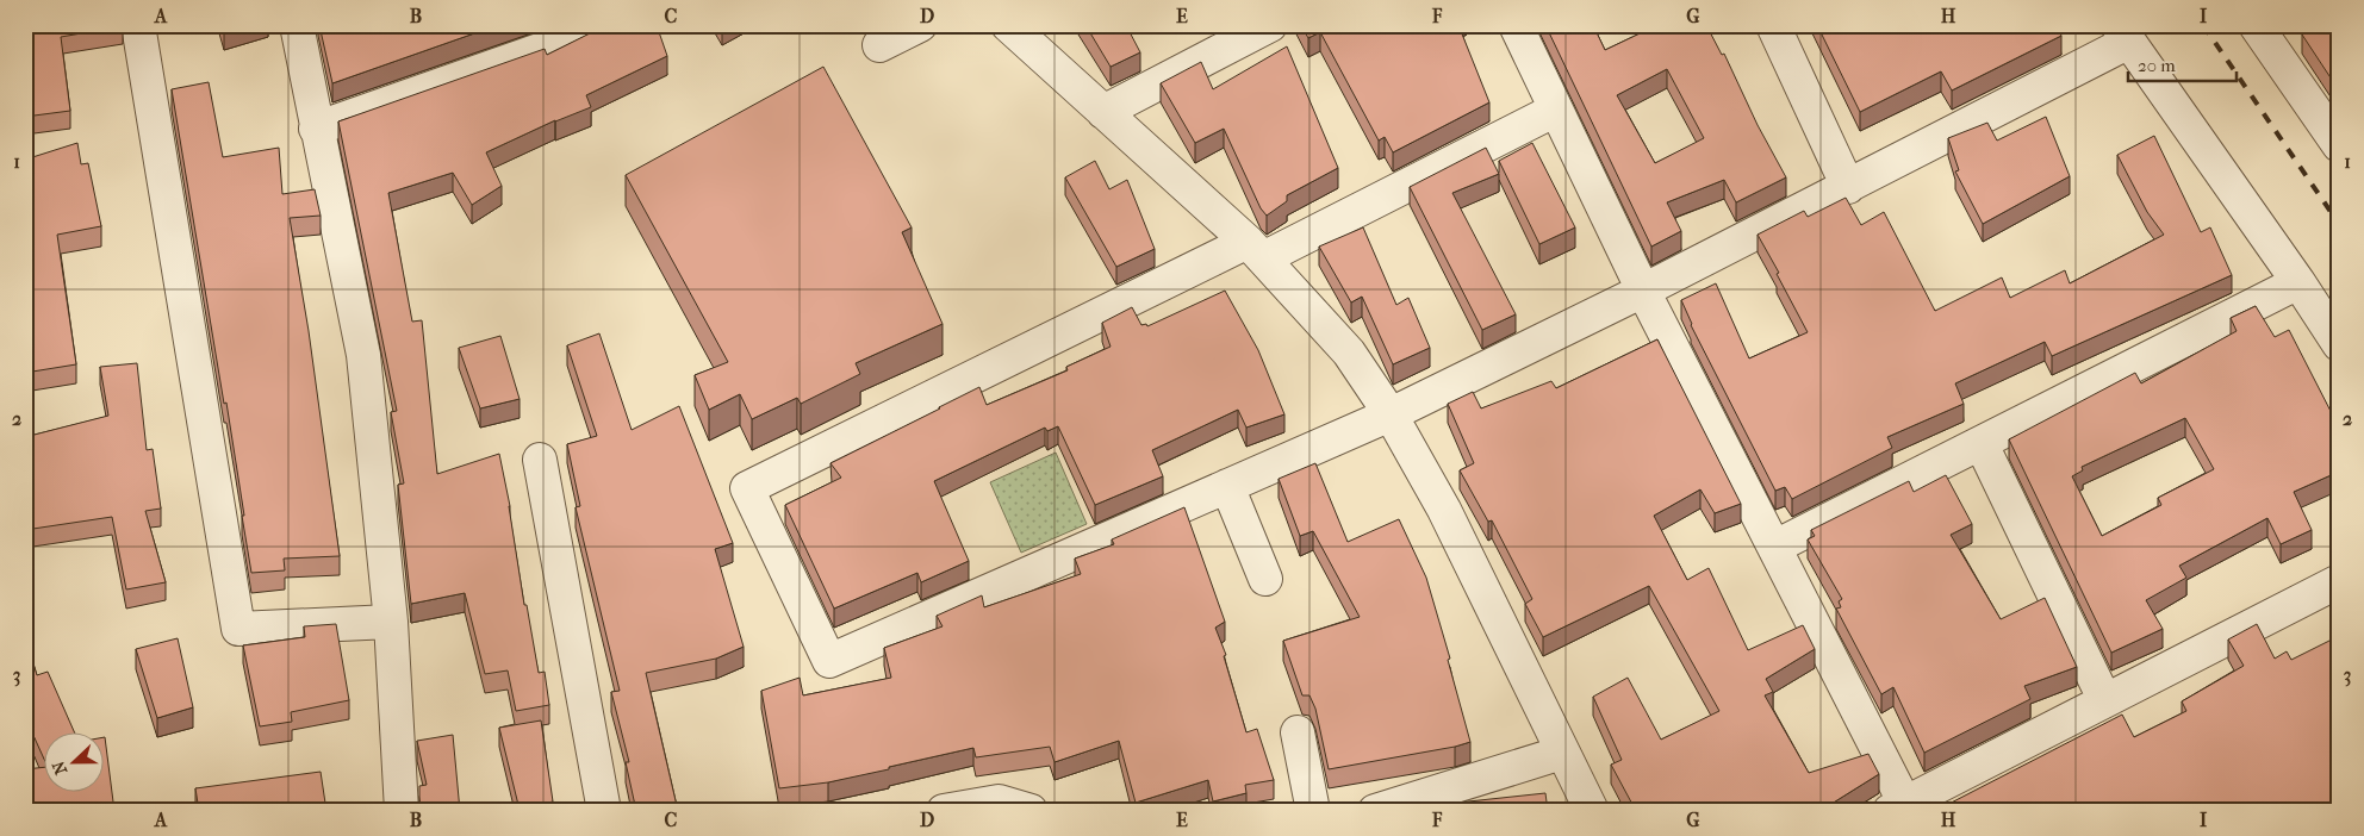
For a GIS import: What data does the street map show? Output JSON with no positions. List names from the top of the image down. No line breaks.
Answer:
{"scale_bar":"20 m","north":"left","grid":{"columns":["A","B","C","D","E","F","G","H","I"],"rows":["1","2","3"]}}
